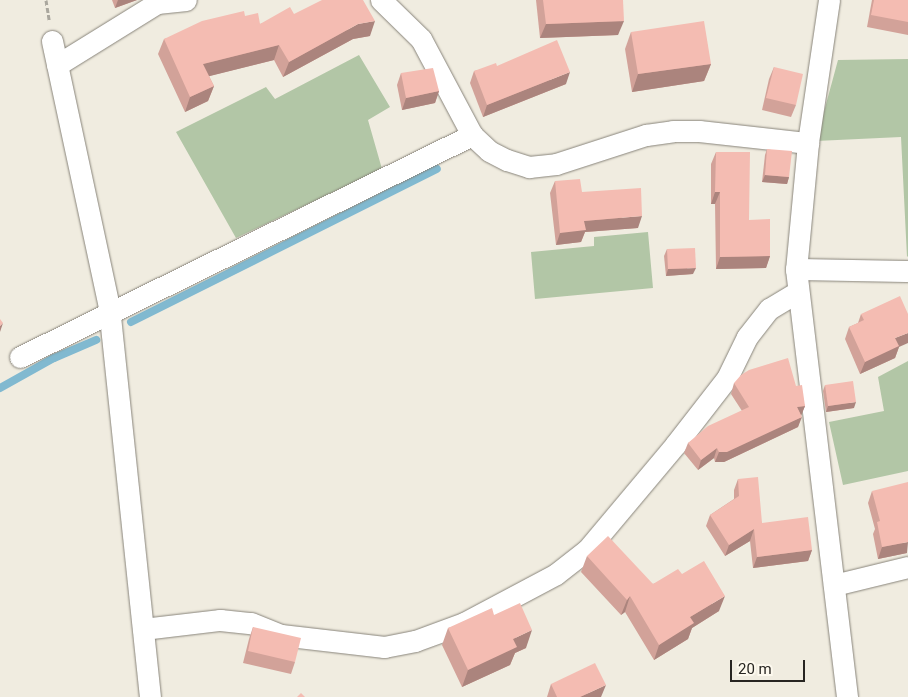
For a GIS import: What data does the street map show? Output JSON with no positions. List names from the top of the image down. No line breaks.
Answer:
{"scale_bar":"20 m"}
